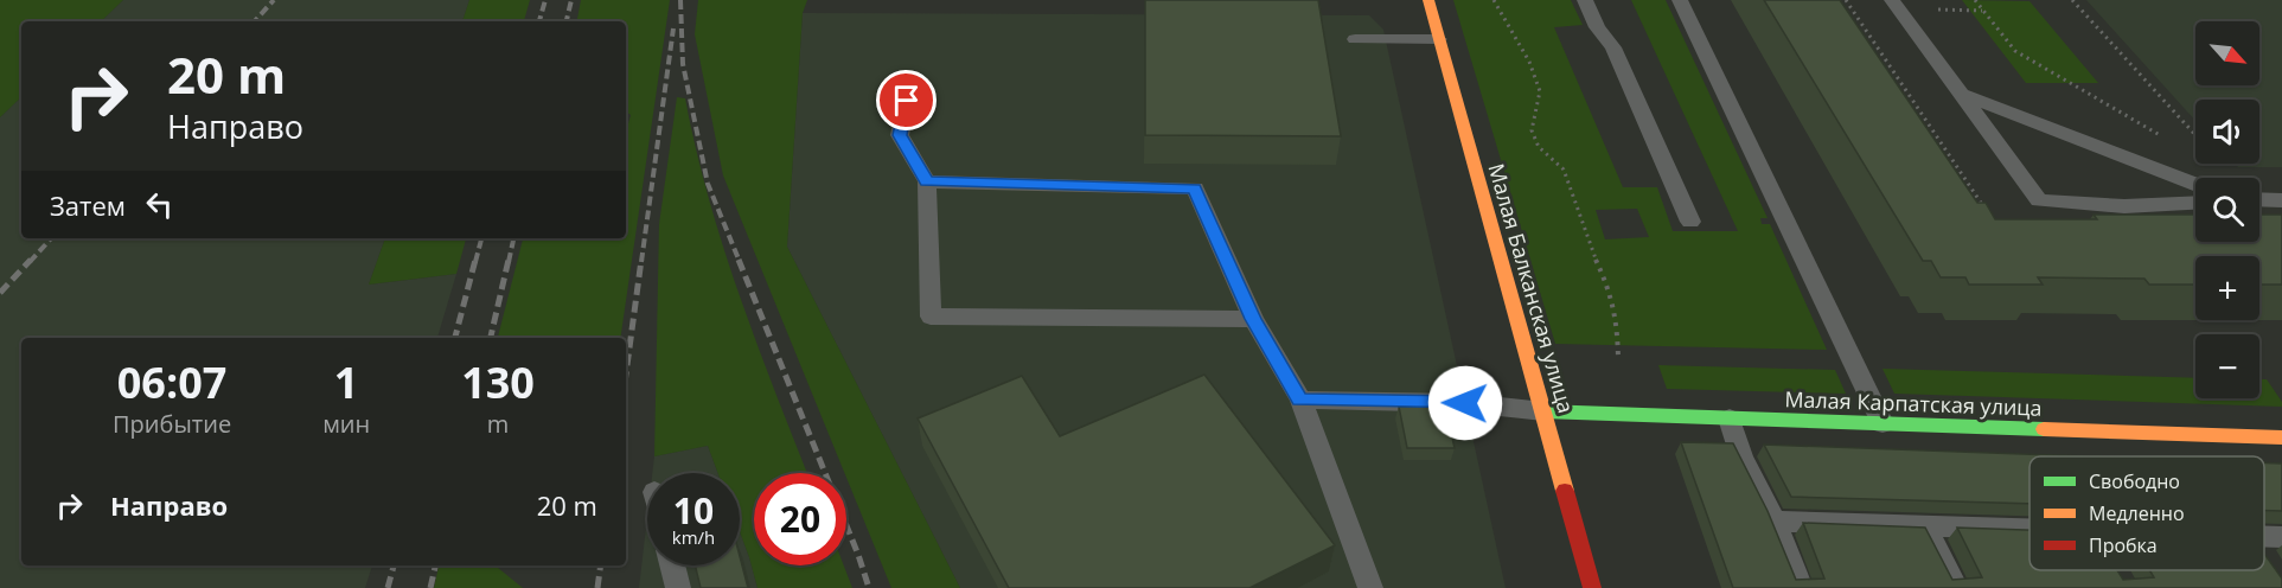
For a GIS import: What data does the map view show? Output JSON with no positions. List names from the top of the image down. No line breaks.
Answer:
{"streets":{"street":["Малая Балканская улица","Малая Карпатская улица"]},"crossings":[["Малая Балканская улица","Малая Карпатская улица"]],"legend":["Свободно","Медленно","Пробка"],"north":"bottom right","page":{"map_buttons":["+","−"],"turn":["20 m","Направо"],"then":"Затем","eta":["06:07","Прибытие","1","мин","130","m"],"list":[{"name":"Направо","value":"20 m"}],"speed":"10 km/h","limit":"20"}}
